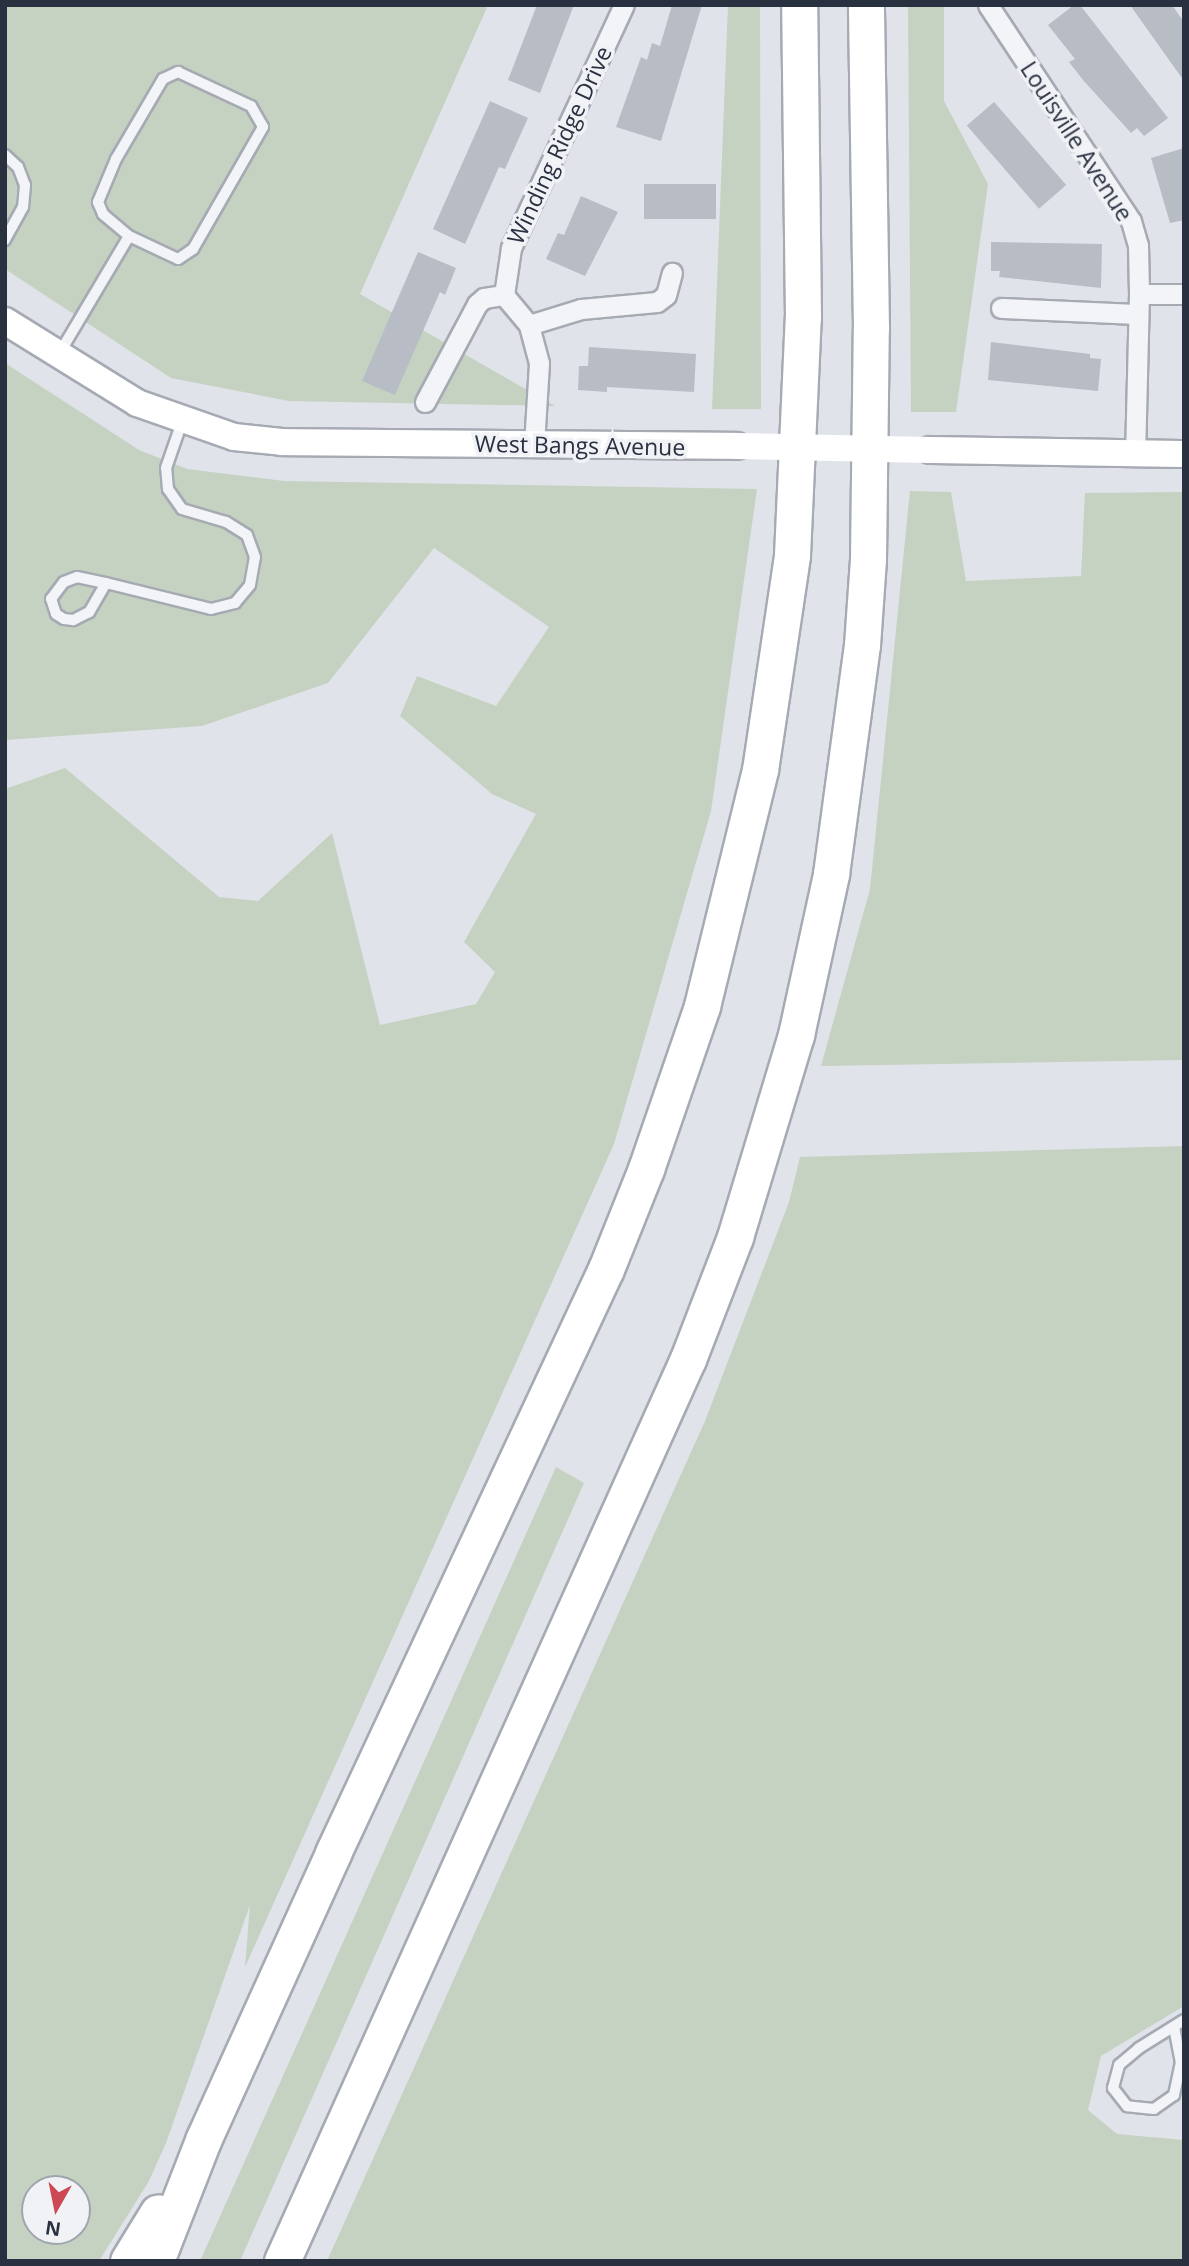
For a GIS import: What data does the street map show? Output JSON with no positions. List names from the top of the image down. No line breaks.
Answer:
{"streets":{"street":["Louisville Avenue","Winding Ridge Drive","West Bangs Avenue"]},"crossings":[["Louisville Avenue","West Bangs Avenue"]],"north":"bottom"}
